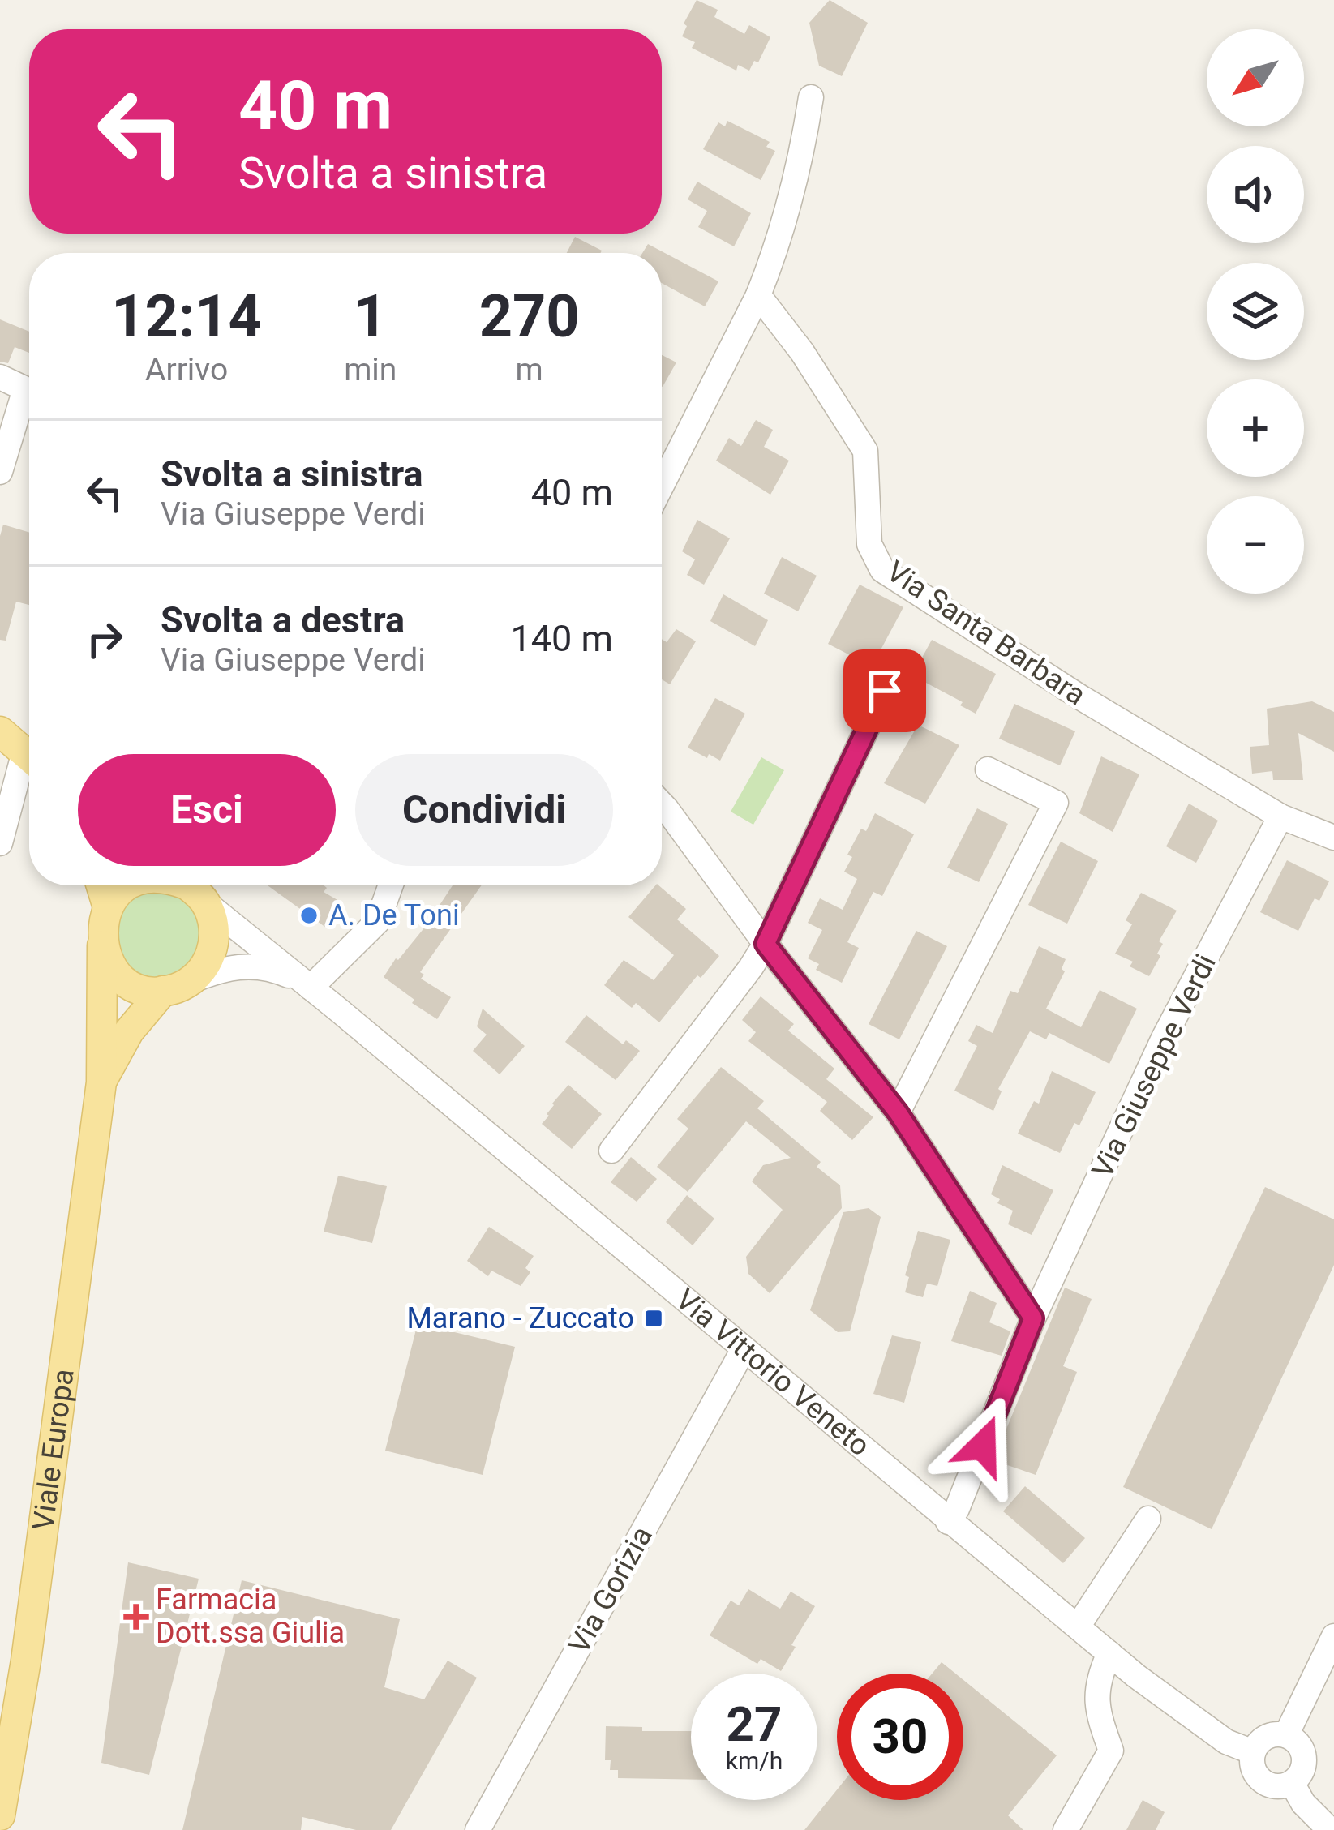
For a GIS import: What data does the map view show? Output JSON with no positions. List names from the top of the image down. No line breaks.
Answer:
{"streets":{"main road":["Viale Europa"],"street":["Via Santa Barbara","Via Giuseppe Verdi","Via Vittorio Veneto","Via Gorizia"]},"crossings":[["Via Santa Barbara","Via Giuseppe Verdi"],["Via Giuseppe Verdi","Via Vittorio Veneto"],["Via Vittorio Veneto","Viale Europa"],["Via Vittorio Veneto","Via Gorizia"]],"places":{"other":["A. De Toni"],"transit":["Marano - Zuccato"],"health":["Farmacia Dott.ssa Giulia"]},"north":"bottom left","page":{"map_buttons":["+","−"],"turn":["40 m","Svolta a sinistra"],"eta":["12:14","Arrivo","1","min","270","m"],"list":[{"name":"Svolta a sinistra","note":"Via Giuseppe Verdi","value":"40 m"},{"name":"Svolta a destra","note":"Via Giuseppe Verdi","value":"140 m"}],"buttons":["Esci","Condividi"],"speed":"27 km/h","limit":"30"}}
